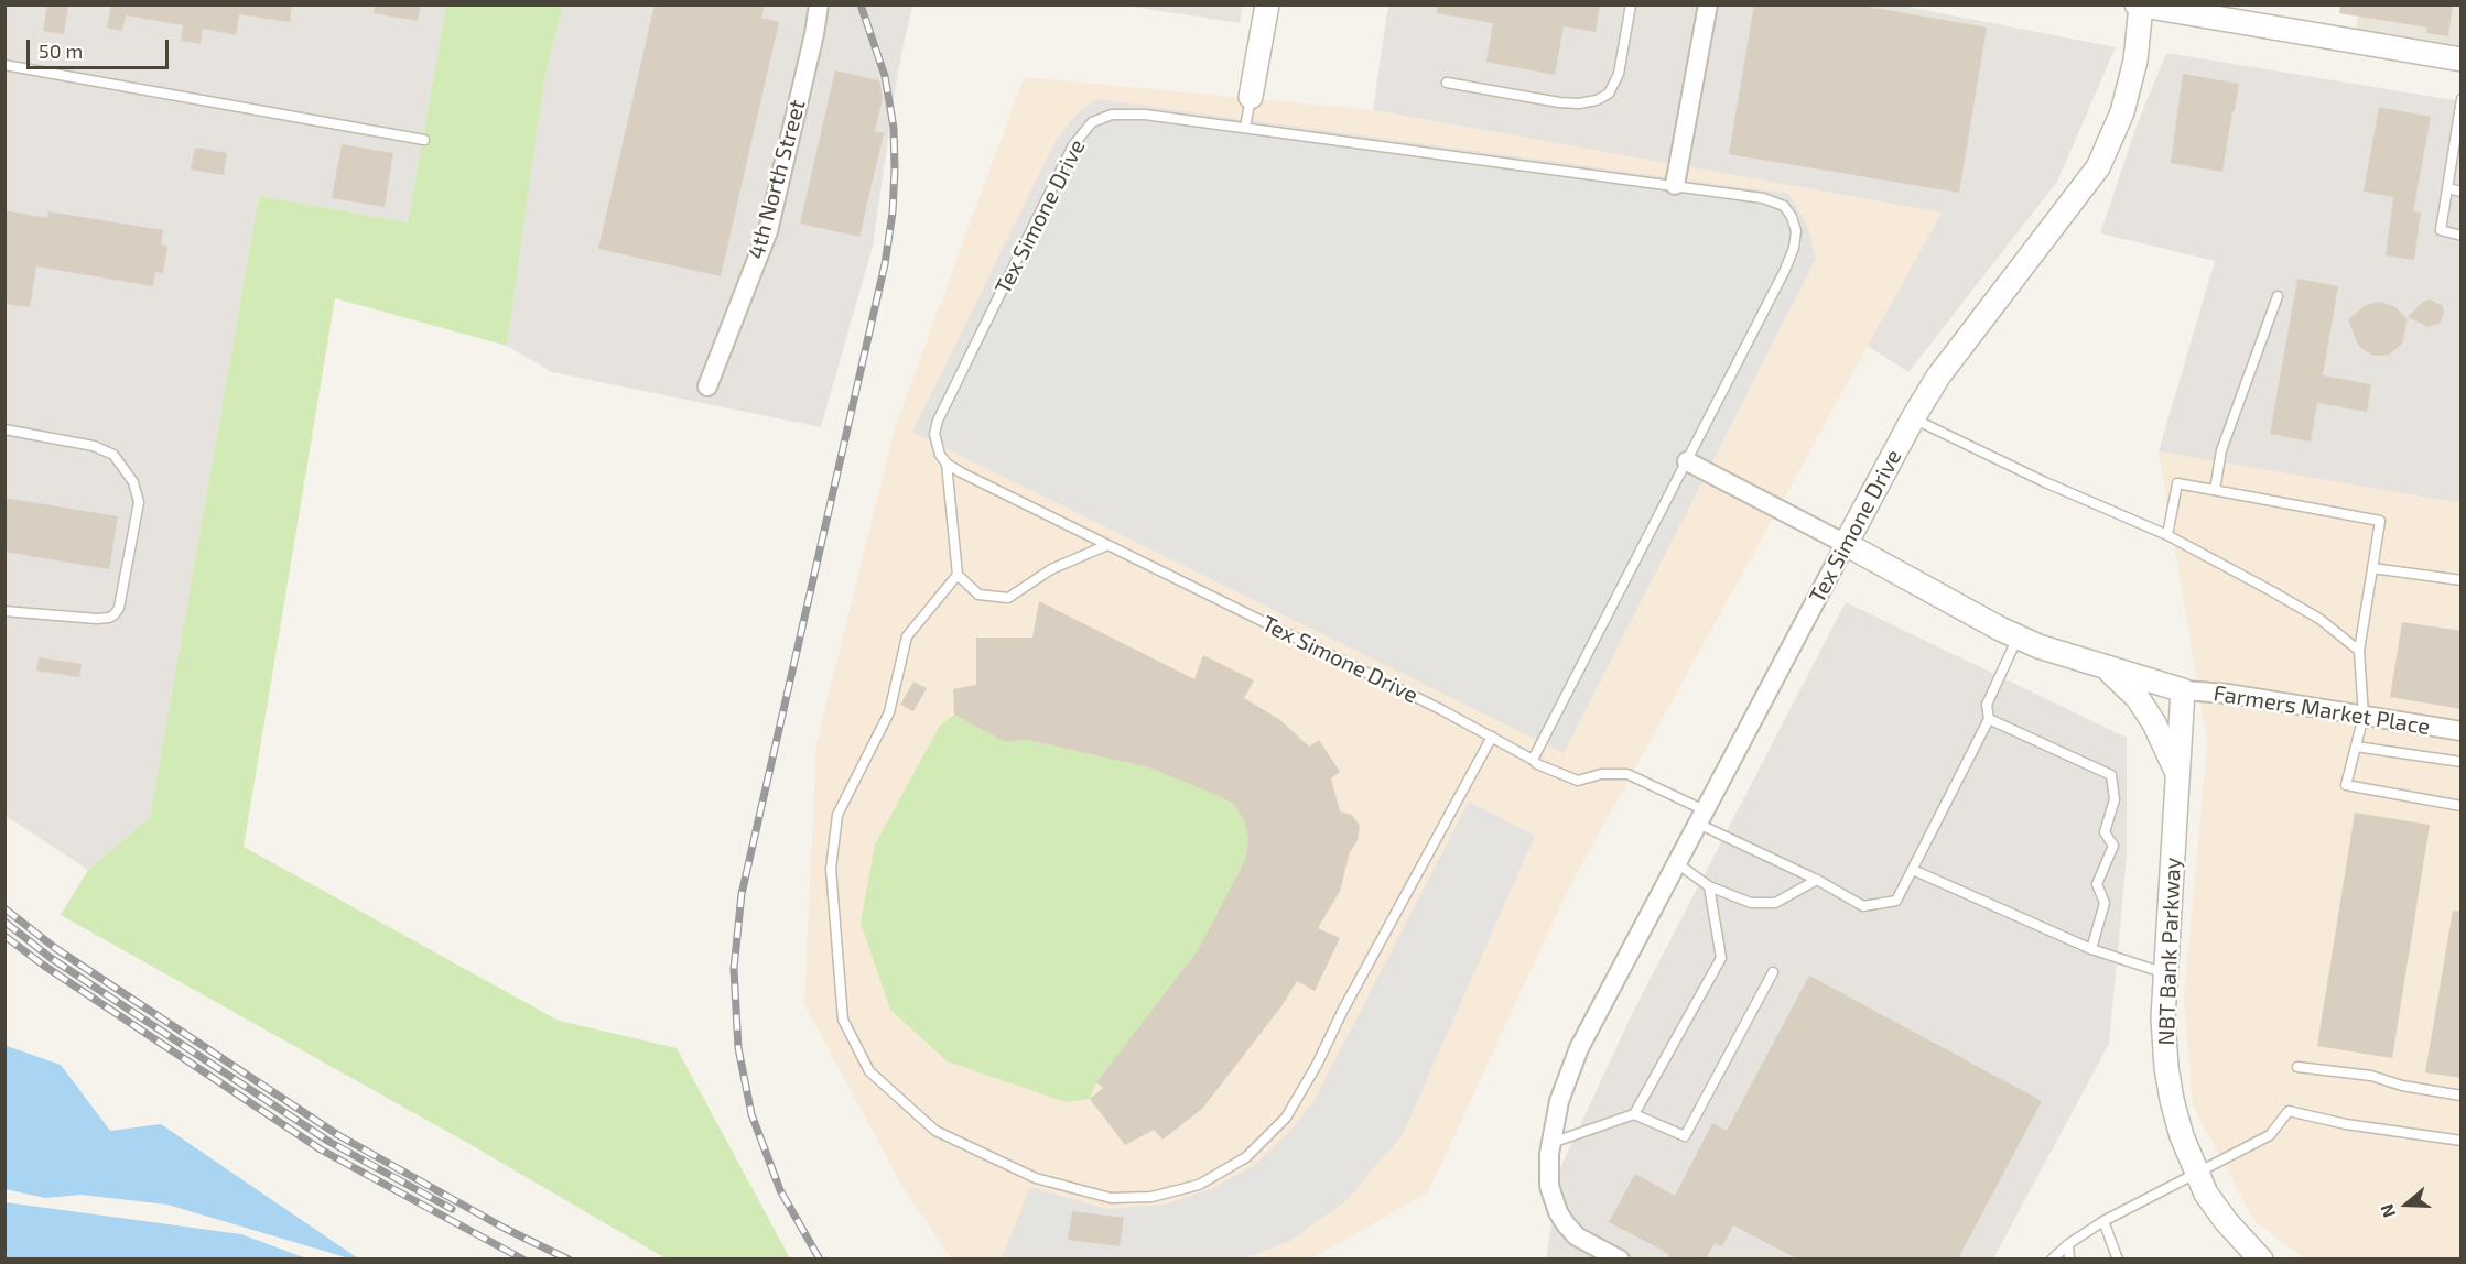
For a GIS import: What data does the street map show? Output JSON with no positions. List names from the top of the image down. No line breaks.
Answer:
{"streets":{"street":["4th North Street","Tex Simone Drive","Farmers Market Place","NBT Bank Parkway"]},"crossings":[["Tex Simone Drive","NBT Bank Parkway"],["Farmers Market Place","NBT Bank Parkway"]],"scale_bar":"50 m","north":"left"}
